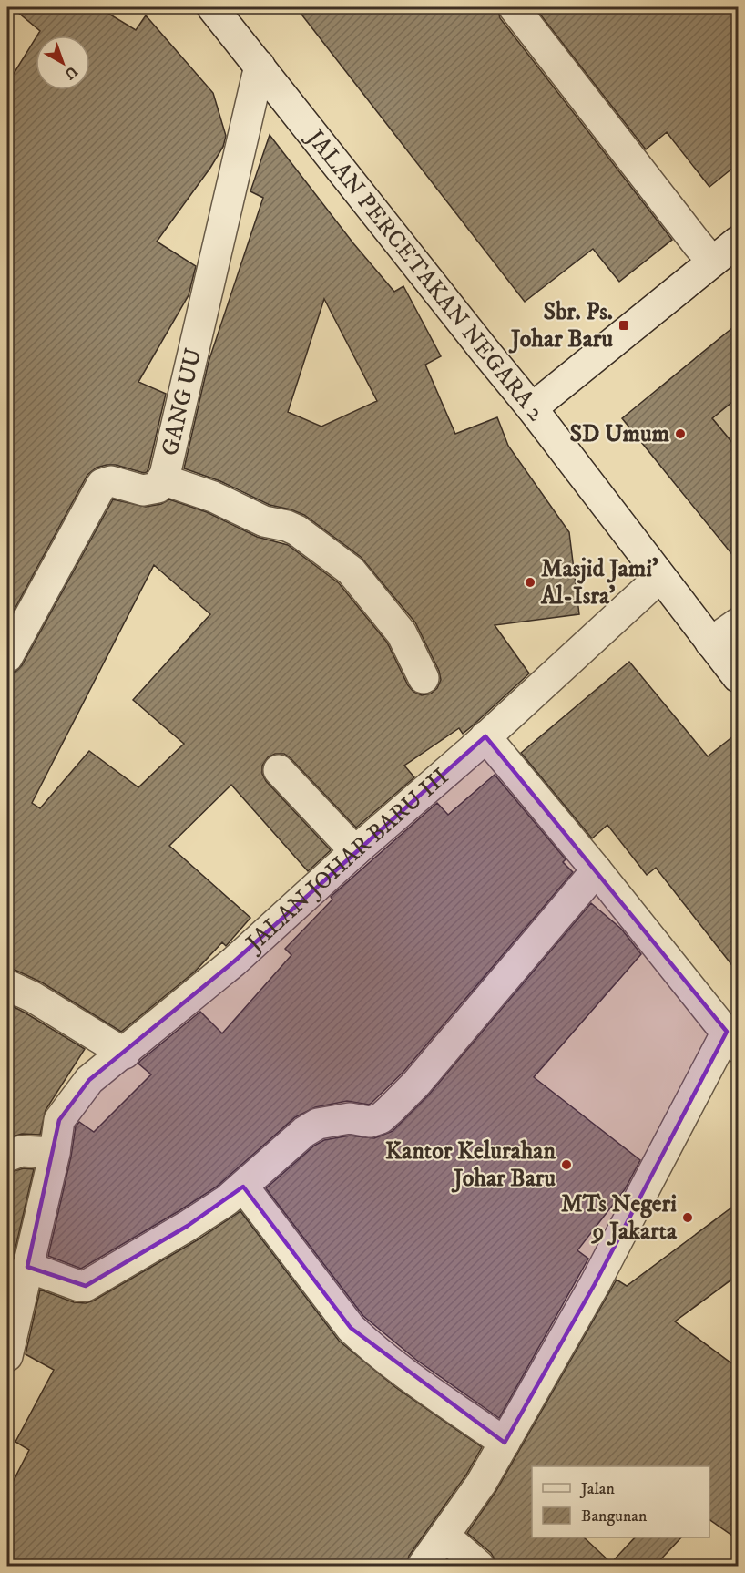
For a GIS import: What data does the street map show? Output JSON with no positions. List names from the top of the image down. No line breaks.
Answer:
{"streets":{"street":["JALAN PERCETAKAN NEGARA 2","GANG UU","JALAN JOHAR BARU III"]},"crossings":[["JALAN PERCETAKAN NEGARA 2","GANG UU"],["JALAN PERCETAKAN NEGARA 2","JALAN JOHAR BARU III"]],"places":{"transit":["Sbr. Ps. Johar Baru"],"other":["SD Umum","Masjid Jami' Al-Isra'","Kantor Kelurahan Johar Baru","MTs Negeri 9 Jakarta"]},"legend":["Jalan","Bangunan"],"north":"bottom right"}
